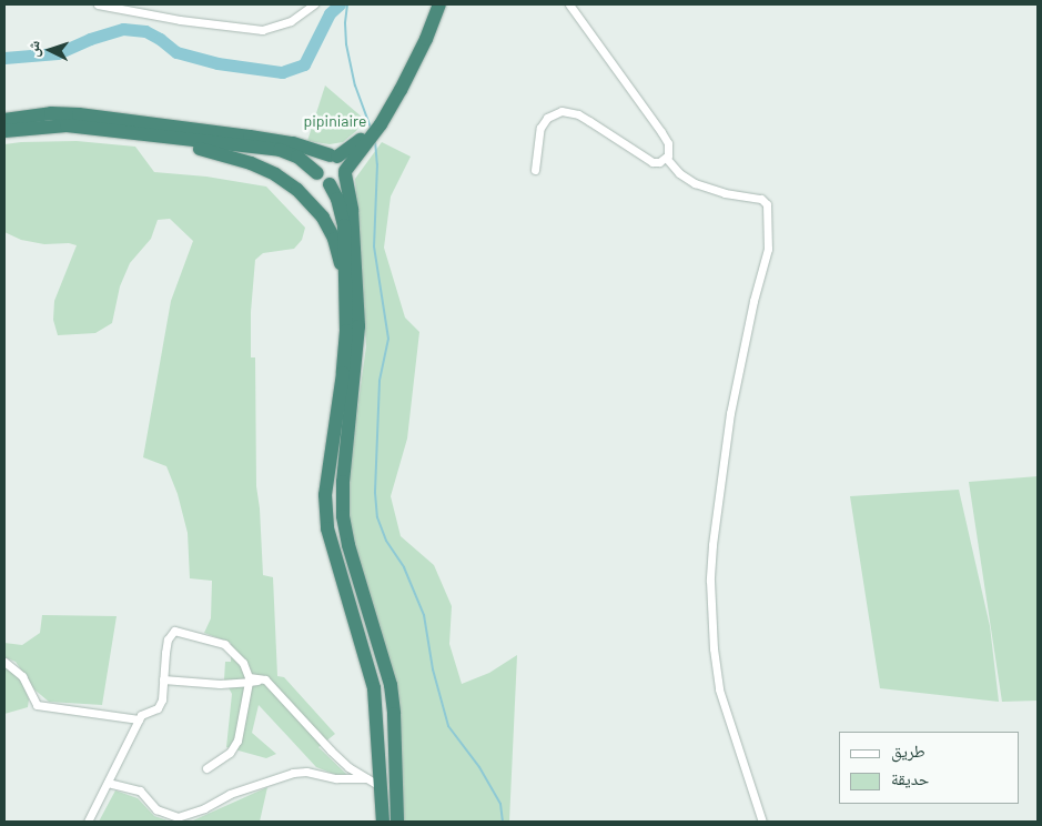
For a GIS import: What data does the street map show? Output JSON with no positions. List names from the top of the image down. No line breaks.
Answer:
{"parks":["pipiniaire"],"legend":["طريق","حديقة"],"north":"left"}
